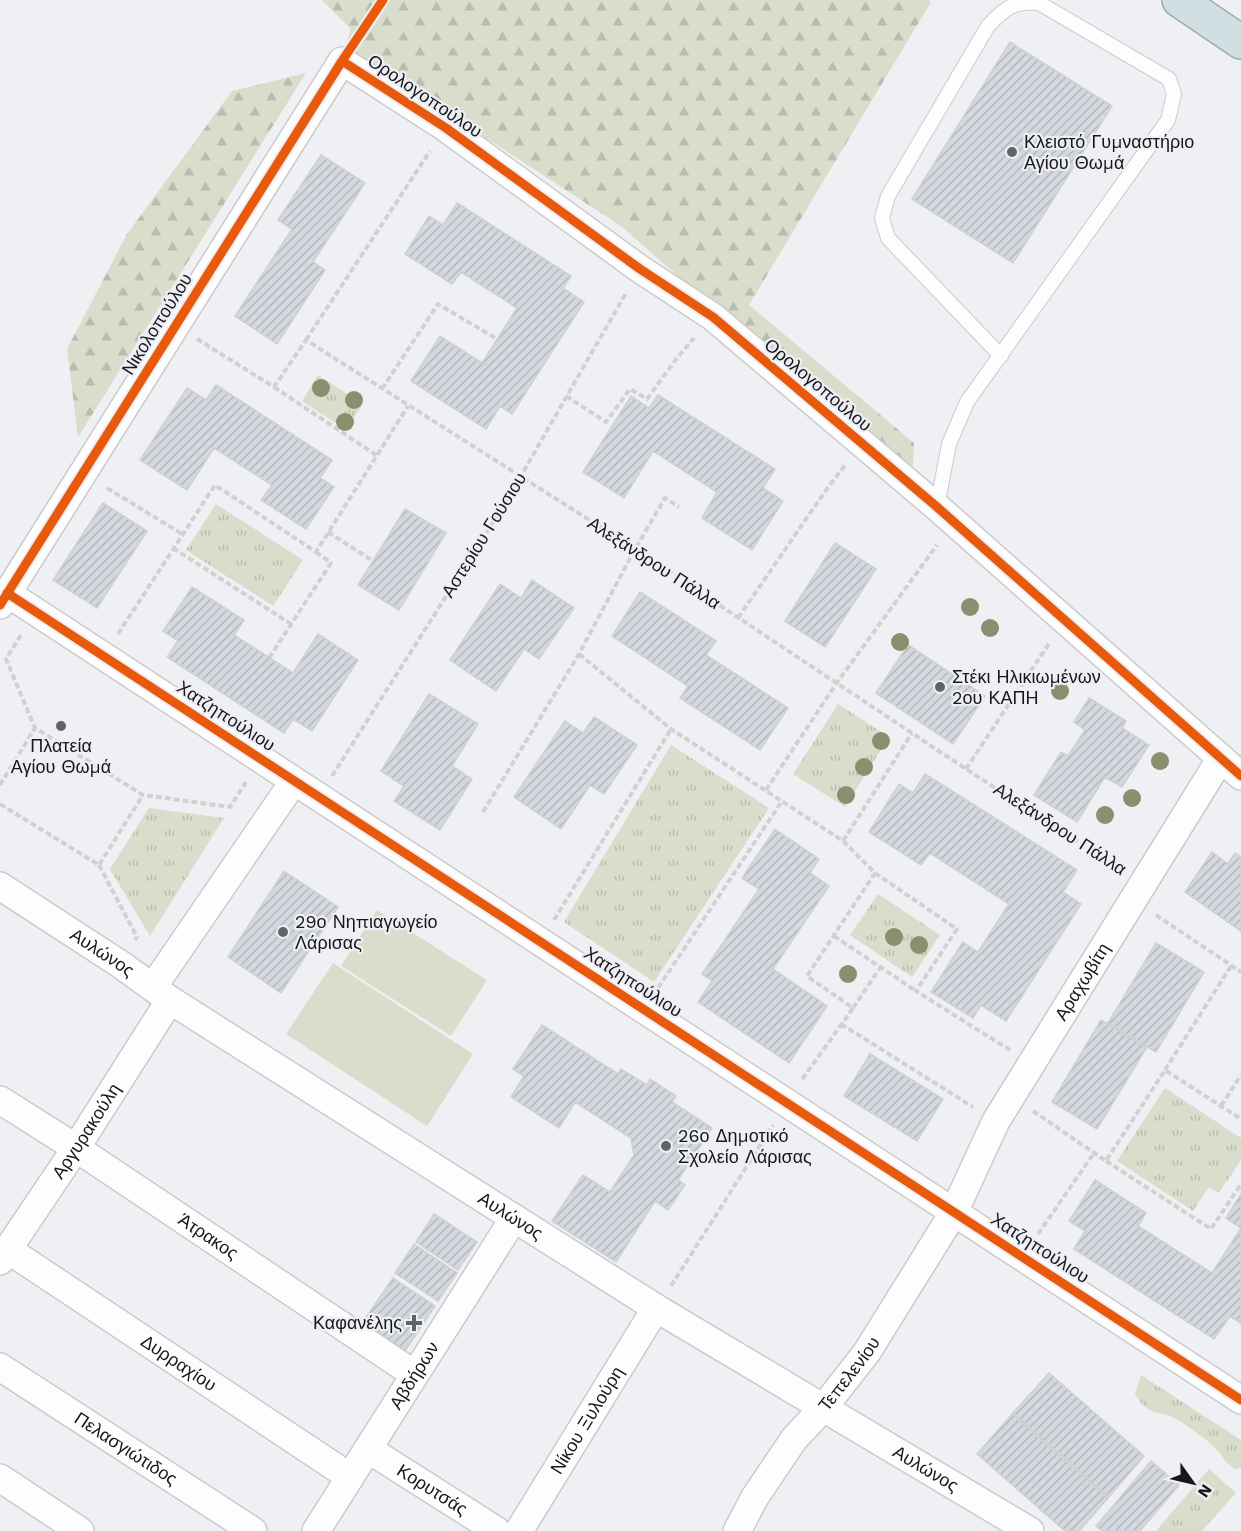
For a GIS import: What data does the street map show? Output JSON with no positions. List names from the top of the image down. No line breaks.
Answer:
{"streets":{"street":["Ορολογοπούλου","Νικολοπούλου","Χατζηπούλιου","Αυλώνος","Αραχωβίτη","Αργυρακούλη","Άτρακος","Δυρραχίου","Τεπελενίου","Αβδήρων","Νίκου Ξυλούρη","Πελασγιώτιδος","Κορυτσάς"],"path":["Αστερίου Γούσιου","Αλεξάνδρου Πάλλα"]},"crossings":[["Ορολογοπούλου","Νικολοπούλου"],["Ορολογοπούλου","Αστερίου Γούσιου"],["Ορολογοπούλου","Αραχωβίτη"],["Νικολοπούλου","Χατζηπούλιου"],["Αστερίου Γούσιου","Αλεξάνδρου Πάλλα"],["Αστερίου Γούσιου","Χατζηπούλιου"],["Αλεξάνδρου Πάλλα","Αραχωβίτη"],["Χατζηπούλιου","Αραχωβίτη"],["Χατζηπούλιου","Αργυρακούλη"],["Χατζηπούλιου","Τεπελενίου"],["Αυλώνος","Αργυρακούλη"],["Αυλώνος","Τεπελενίου"],["Αυλώνος","Αβδήρων"],["Αυλώνος","Νίκου Ξυλούρη"],["Αραχωβίτη","Τεπελενίου"],["Αργυρακούλη","Άτρακος"],["Αργυρακούλη","Δυρραχίου"],["Άτρακος","Αβδήρων"],["Δυρραχίου","Αβδήρων"],["Αβδήρων","Κορυτσάς"]],"places":{"other":["Κλειστό Γυμναστήριο Αγίου Θωμά","Στέκι Ηλικιωμένων 2ου ΚΑΠΗ","Πλατεία Αγίου Θωμά","29ο Νηπιαγωγείο Λάρισας","26ο Δημοτικό Σχολείο Λάρισας"],"health":["Καφανέλης"]},"north":"bottom right"}
